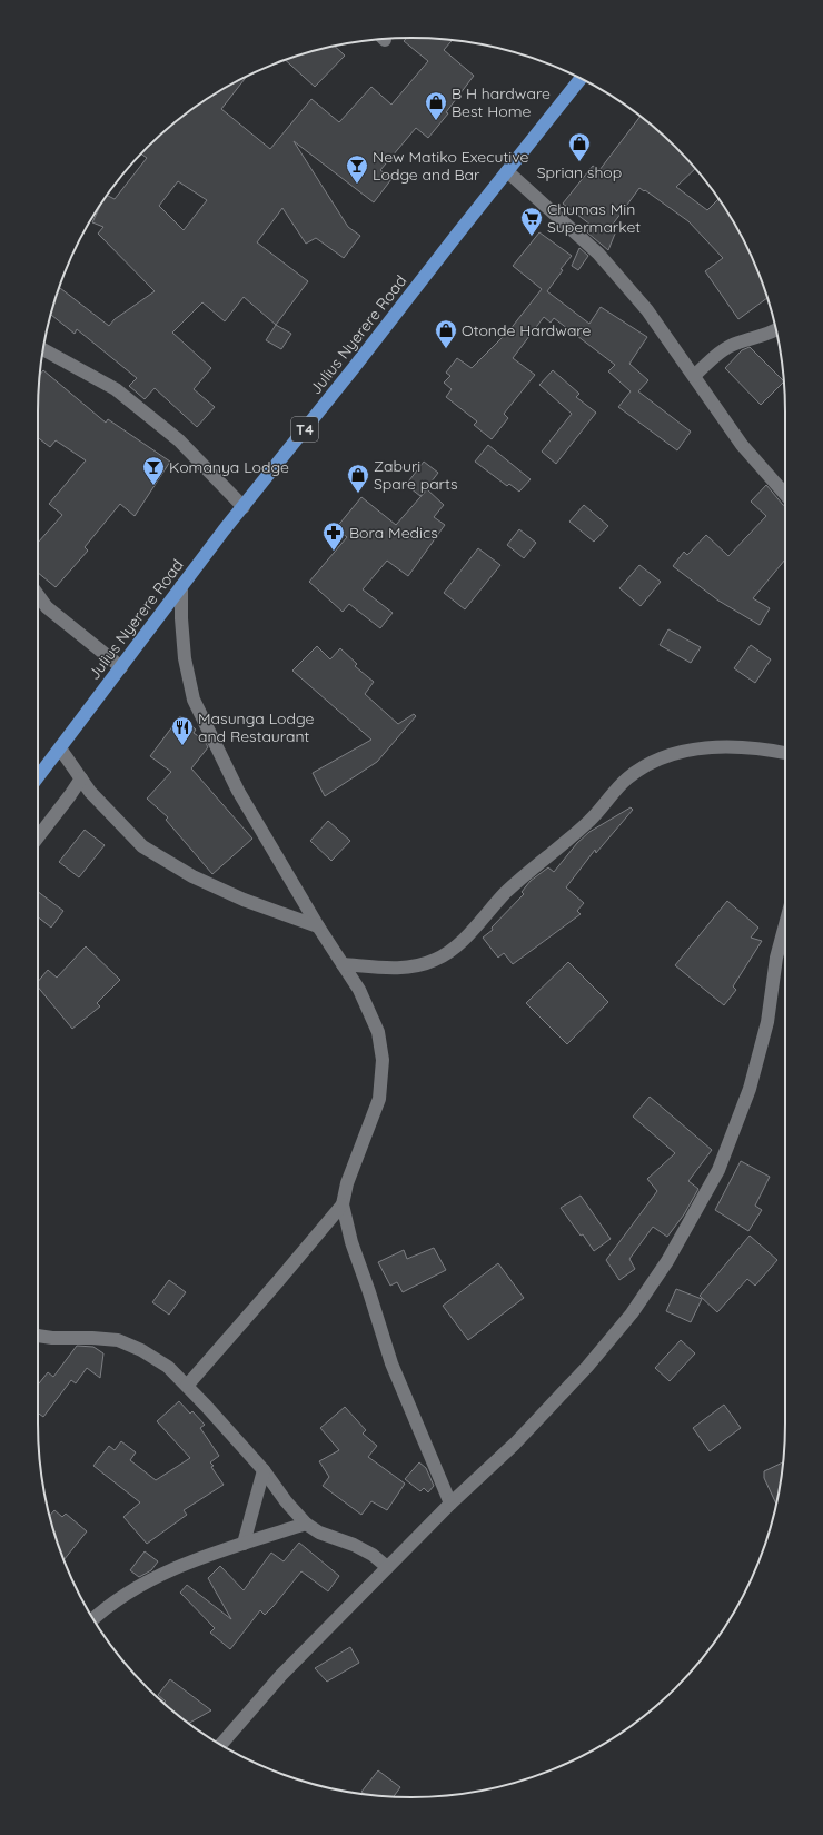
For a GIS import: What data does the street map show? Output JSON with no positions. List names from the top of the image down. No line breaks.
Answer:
{"streets":{"highway":["Julius Nyerere Road","T4"]},"places":{"shop":["B H hardware Best Home","Sprian shop","Otonde Hardware","Zaburi Spare parts"],"bar":["New Matiko Executive Lodge and Bar","Komanya Lodge"],"supermarket":["Chumas Min Supermarket"],"pharmacy":["Bora Medics"],"restaurant":["Masunga Lodge and Restaurant"]}}
